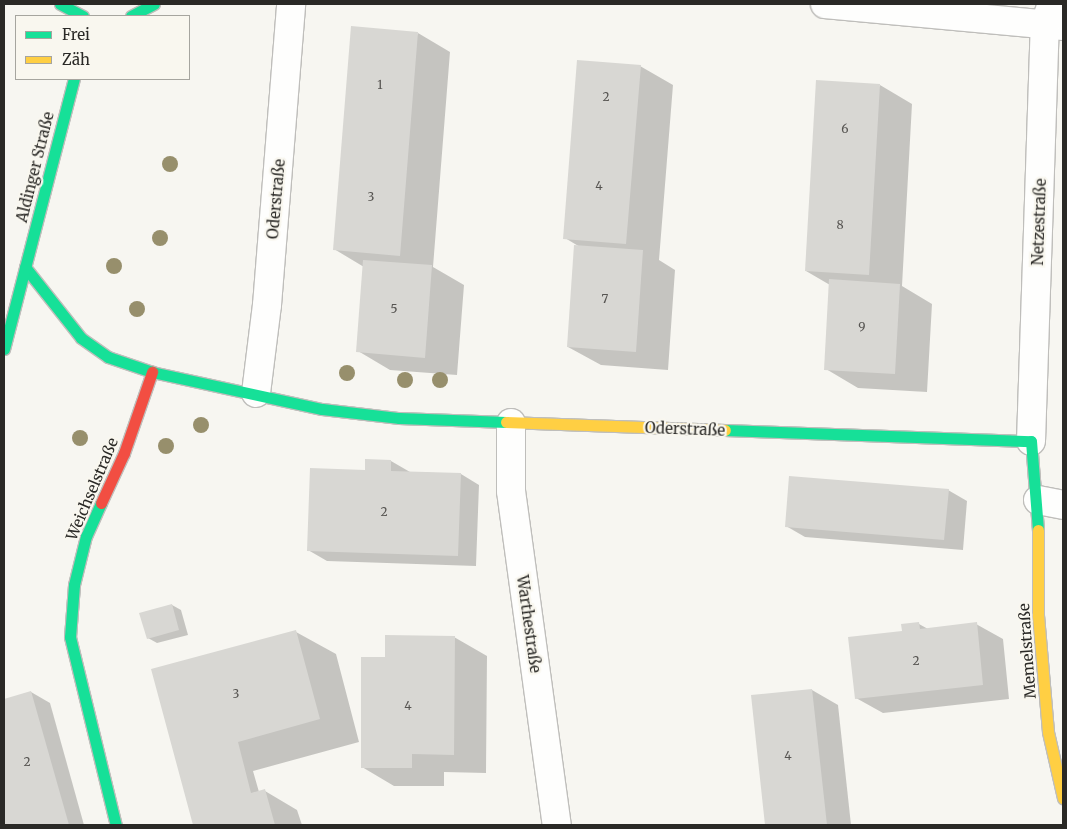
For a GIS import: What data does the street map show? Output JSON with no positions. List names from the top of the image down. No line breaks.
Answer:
{"streets":{"street":["Aldinger Straße","Oderstraße","Netzestraße","Weichselstraße","Warthestraße","Memelstraße"]},"crossings":[["Aldinger Straße","Oderstraße"],["Oderstraße","Netzestraße"],["Oderstraße","Weichselstraße"],["Oderstraße","Warthestraße"]],"house_numbers":["1","2","6","4","3","8","7","5","9","2","2","3","4","4","2"],"legend":["Frei","Zäh"]}
